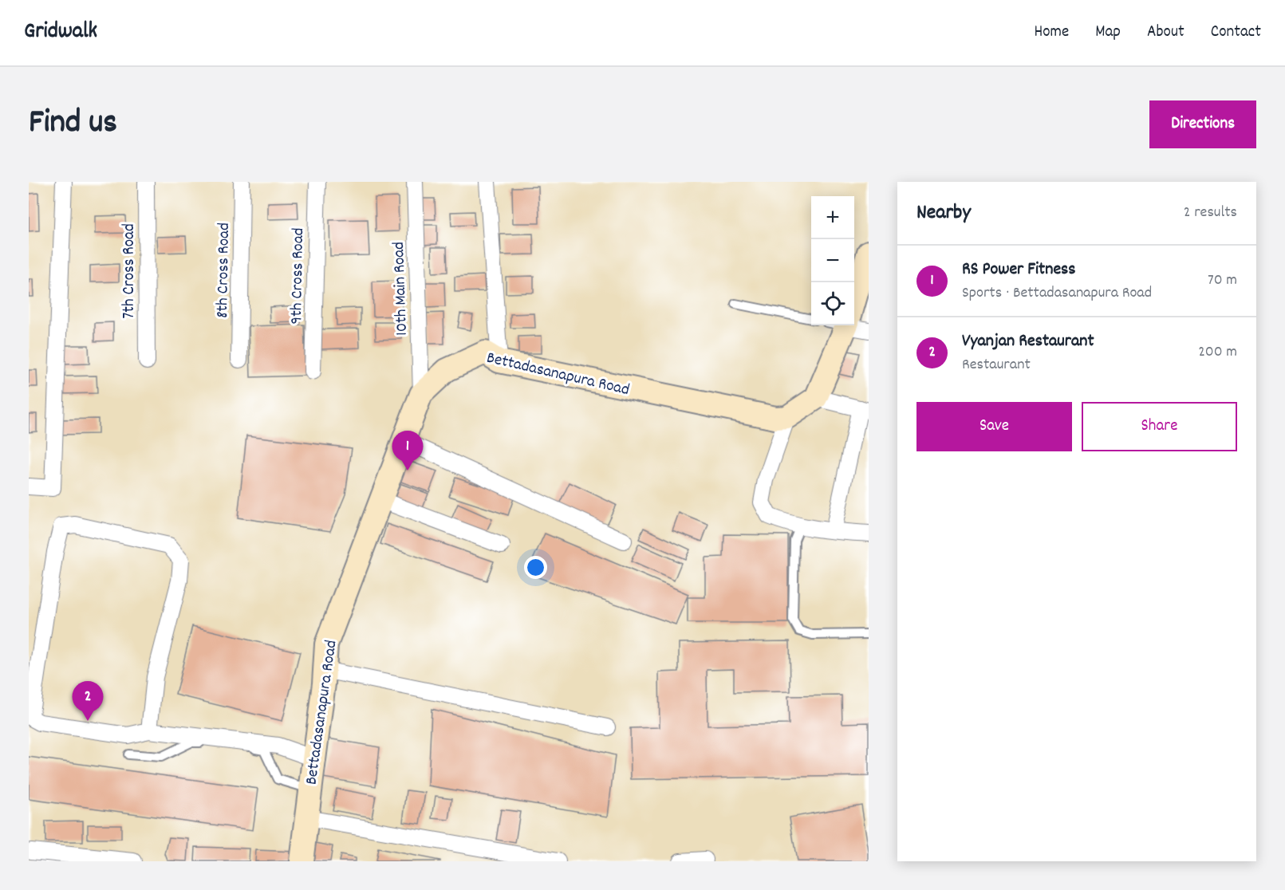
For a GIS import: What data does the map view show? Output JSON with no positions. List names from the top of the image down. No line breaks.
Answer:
{"streets":{"street":["8th Cross Road","7th Cross Road","9th Cross Road","10th Main Road","Bettadasanapura Road"]},"crossings":[["10th Main Road","Bettadasanapura Road"]],"page":{"header":"Gridwalk","nav":["Home","Map","About","Contact"],"title":"Find us","buttons":["Directions",["Save","Share"]],"heading":["Nearby","2 results"],"map_buttons":["+","−"],"list":[{"mark":"1","name":"RS Power Fitness","note":"Sports · Bettadasanapura Road","value":"70 m"},{"mark":"2","name":"Vyanjan Restaurant","note":"Restaurant","value":"200 m"}],"pins":["1","2"]}}
